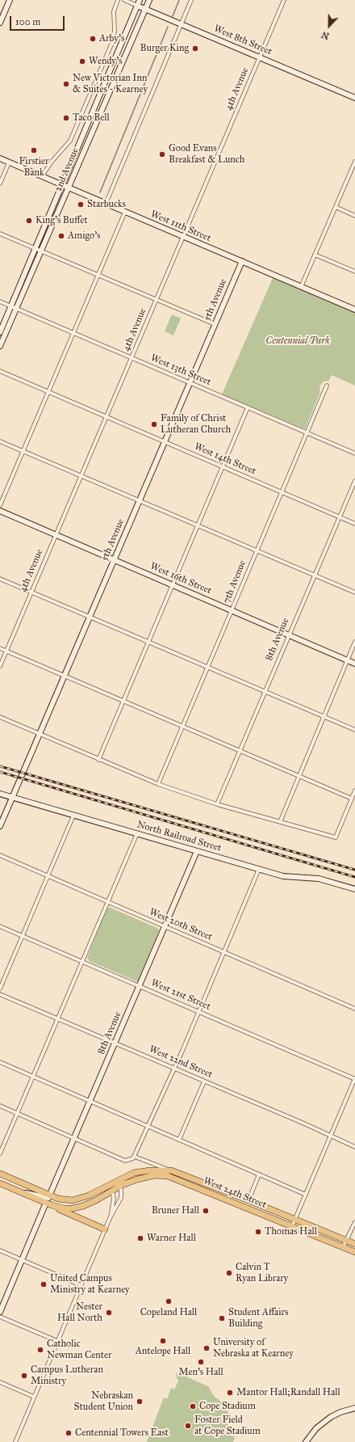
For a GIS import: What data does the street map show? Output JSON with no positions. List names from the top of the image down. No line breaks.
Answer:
{"streets":{"main road":["West 24th Street"],"street":["West 8th Street","4th Avenue","2nd Avenue","West 11th Street","5th Avenue","West 13th Street","West 14th Street","West 16th Street","7th Avenue","8th Avenue","North Railroad Street","West 20th Street","West 21st Street","West 22nd Street"]},"crossings":[["West 8th Street","4th Avenue"],["West 8th Street","2nd Avenue"],["4th Avenue","West 11th Street"],["4th Avenue","West 13th Street"],["4th Avenue","West 14th Street"],["4th Avenue","West 16th Street"],["2nd Avenue","West 11th Street"],["2nd Avenue","West 13th Street"],["West 11th Street","5th Avenue"],["5th Avenue","West 13th Street"],["5th Avenue","West 14th Street"],["5th Avenue","West 16th Street"],["5th Avenue","North Railroad Street"],["West 13th Street","7th Avenue"],["West 14th Street","7th Avenue"],["West 14th Street","8th Avenue"],["West 16th Street","7th Avenue"],["West 16th Street","8th Avenue"],["8th Avenue","North Railroad Street"],["8th Avenue","West 20th Street"],["8th Avenue","West 21st Street"],["8th Avenue","West 22nd Street"],["8th Avenue","West 24th Street"]],"parks":["Centennial Park"],"places":["Arby's","Burger King","Wendy's","New Victorian Inn & Suites - Kearney","Taco Bell","Firstier Bank","Good Evans Breakfast & Lunch","Starbucks","King's Buffet","Amigo's","Family of Christ Lutheran Church","Bruner Hall","Thomas Hall","Warner Hall","Calvin T Ryan Library","United Campus Ministry at Kearney","Copeland Hall","Nester Hall North","Student Affairs Building","Antelope Hall","University of Nebraska at Kearney","Catholic Newman Center","Men's Hall","Campus Lutheran Ministry","Mantor Hall;Randall Hall","Nebraskan Student Union","Cope Stadium","Foster Field at Cope Stadium","Centennial Towers East"],"scale_bar":"100 m","north":"bottom"}
